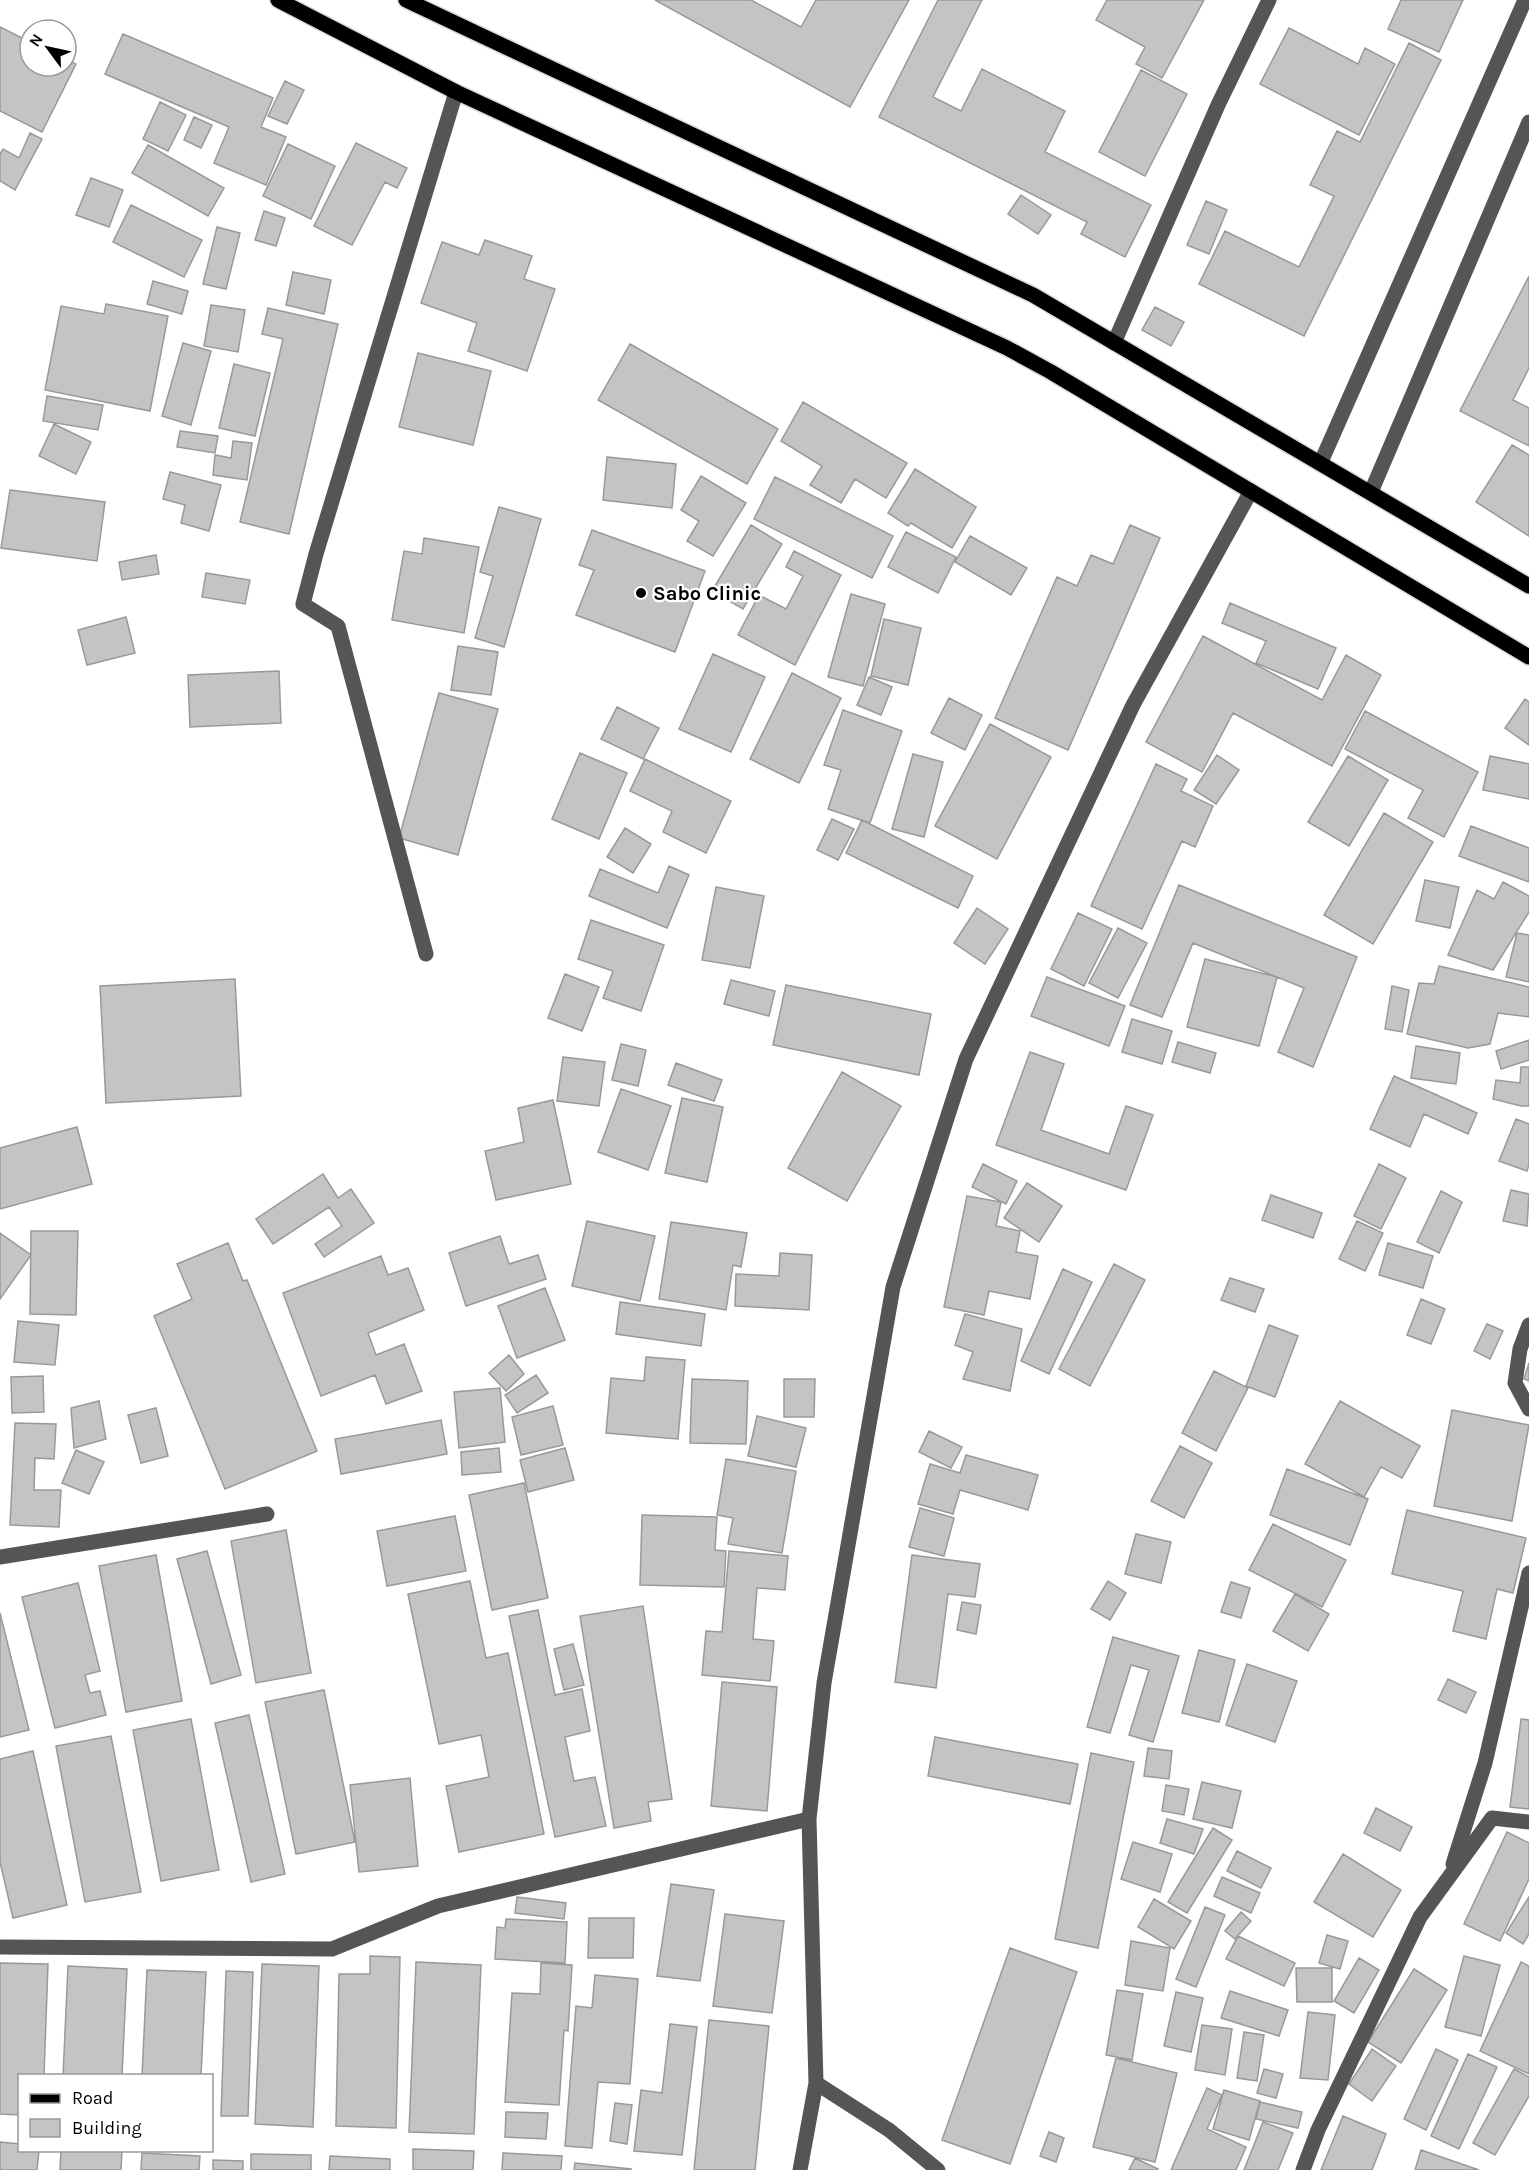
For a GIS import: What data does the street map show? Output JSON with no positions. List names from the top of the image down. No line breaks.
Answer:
{"places":["Sabo Clinic"],"legend":["Road","Building"],"north":"top left"}
